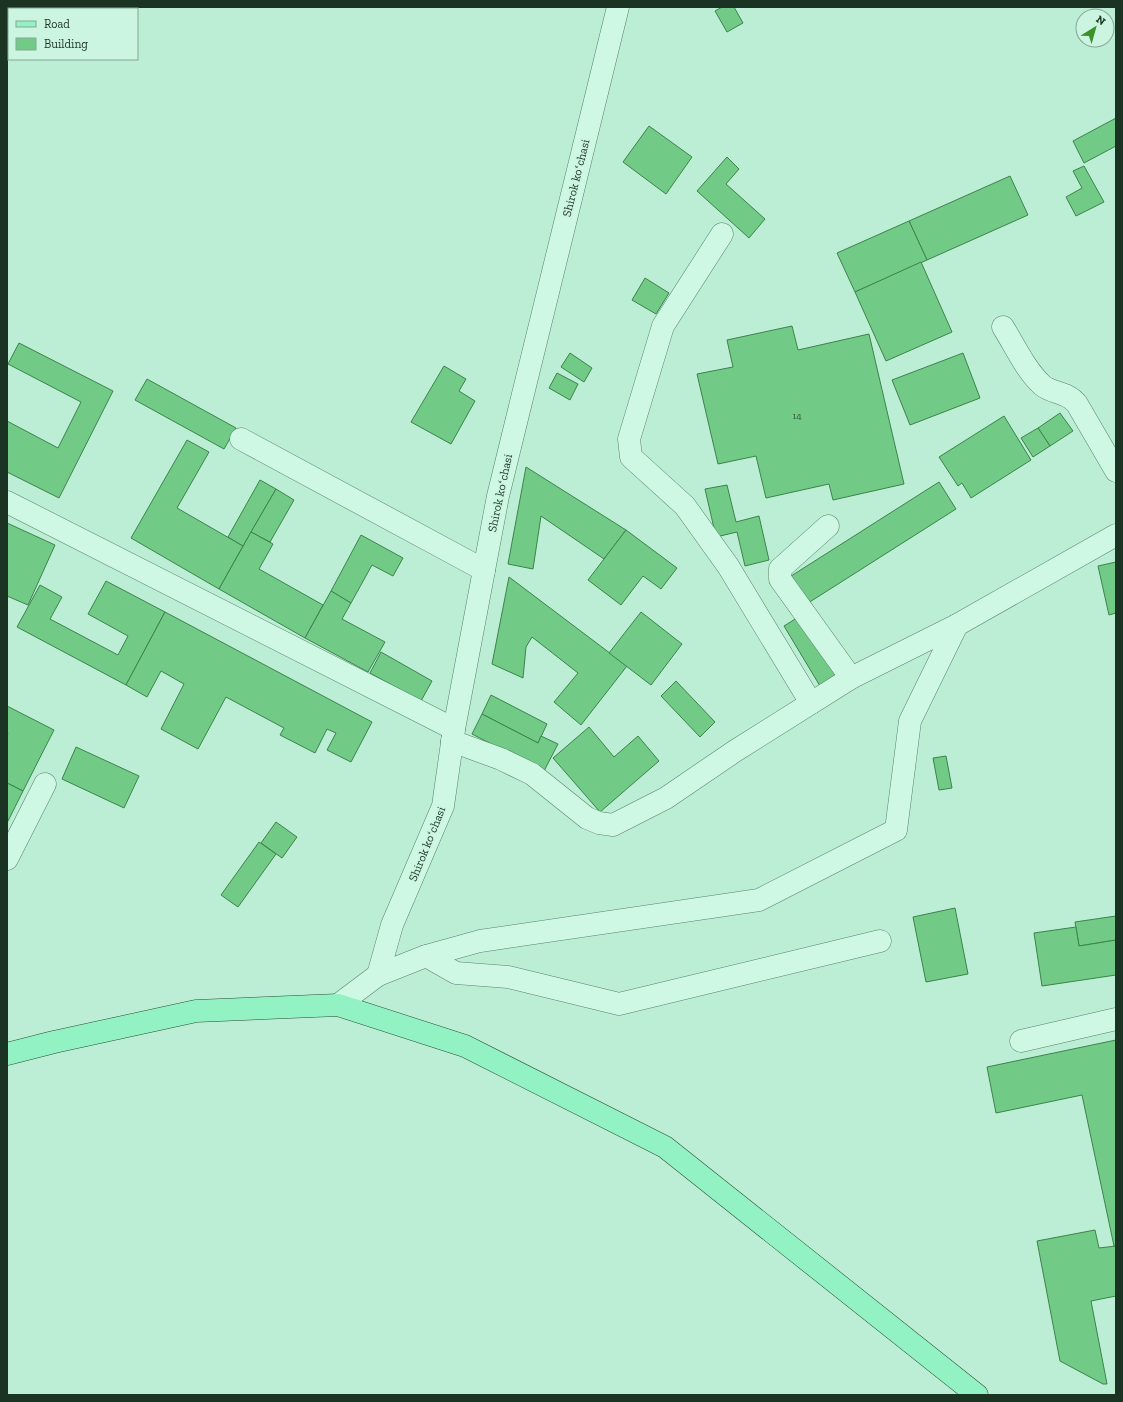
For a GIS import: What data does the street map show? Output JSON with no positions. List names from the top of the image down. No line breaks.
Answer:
{"streets":{"street":["Shirok koʻchasi"]},"house_numbers":["14"],"legend":["Road","Building"],"north":"top right"}
